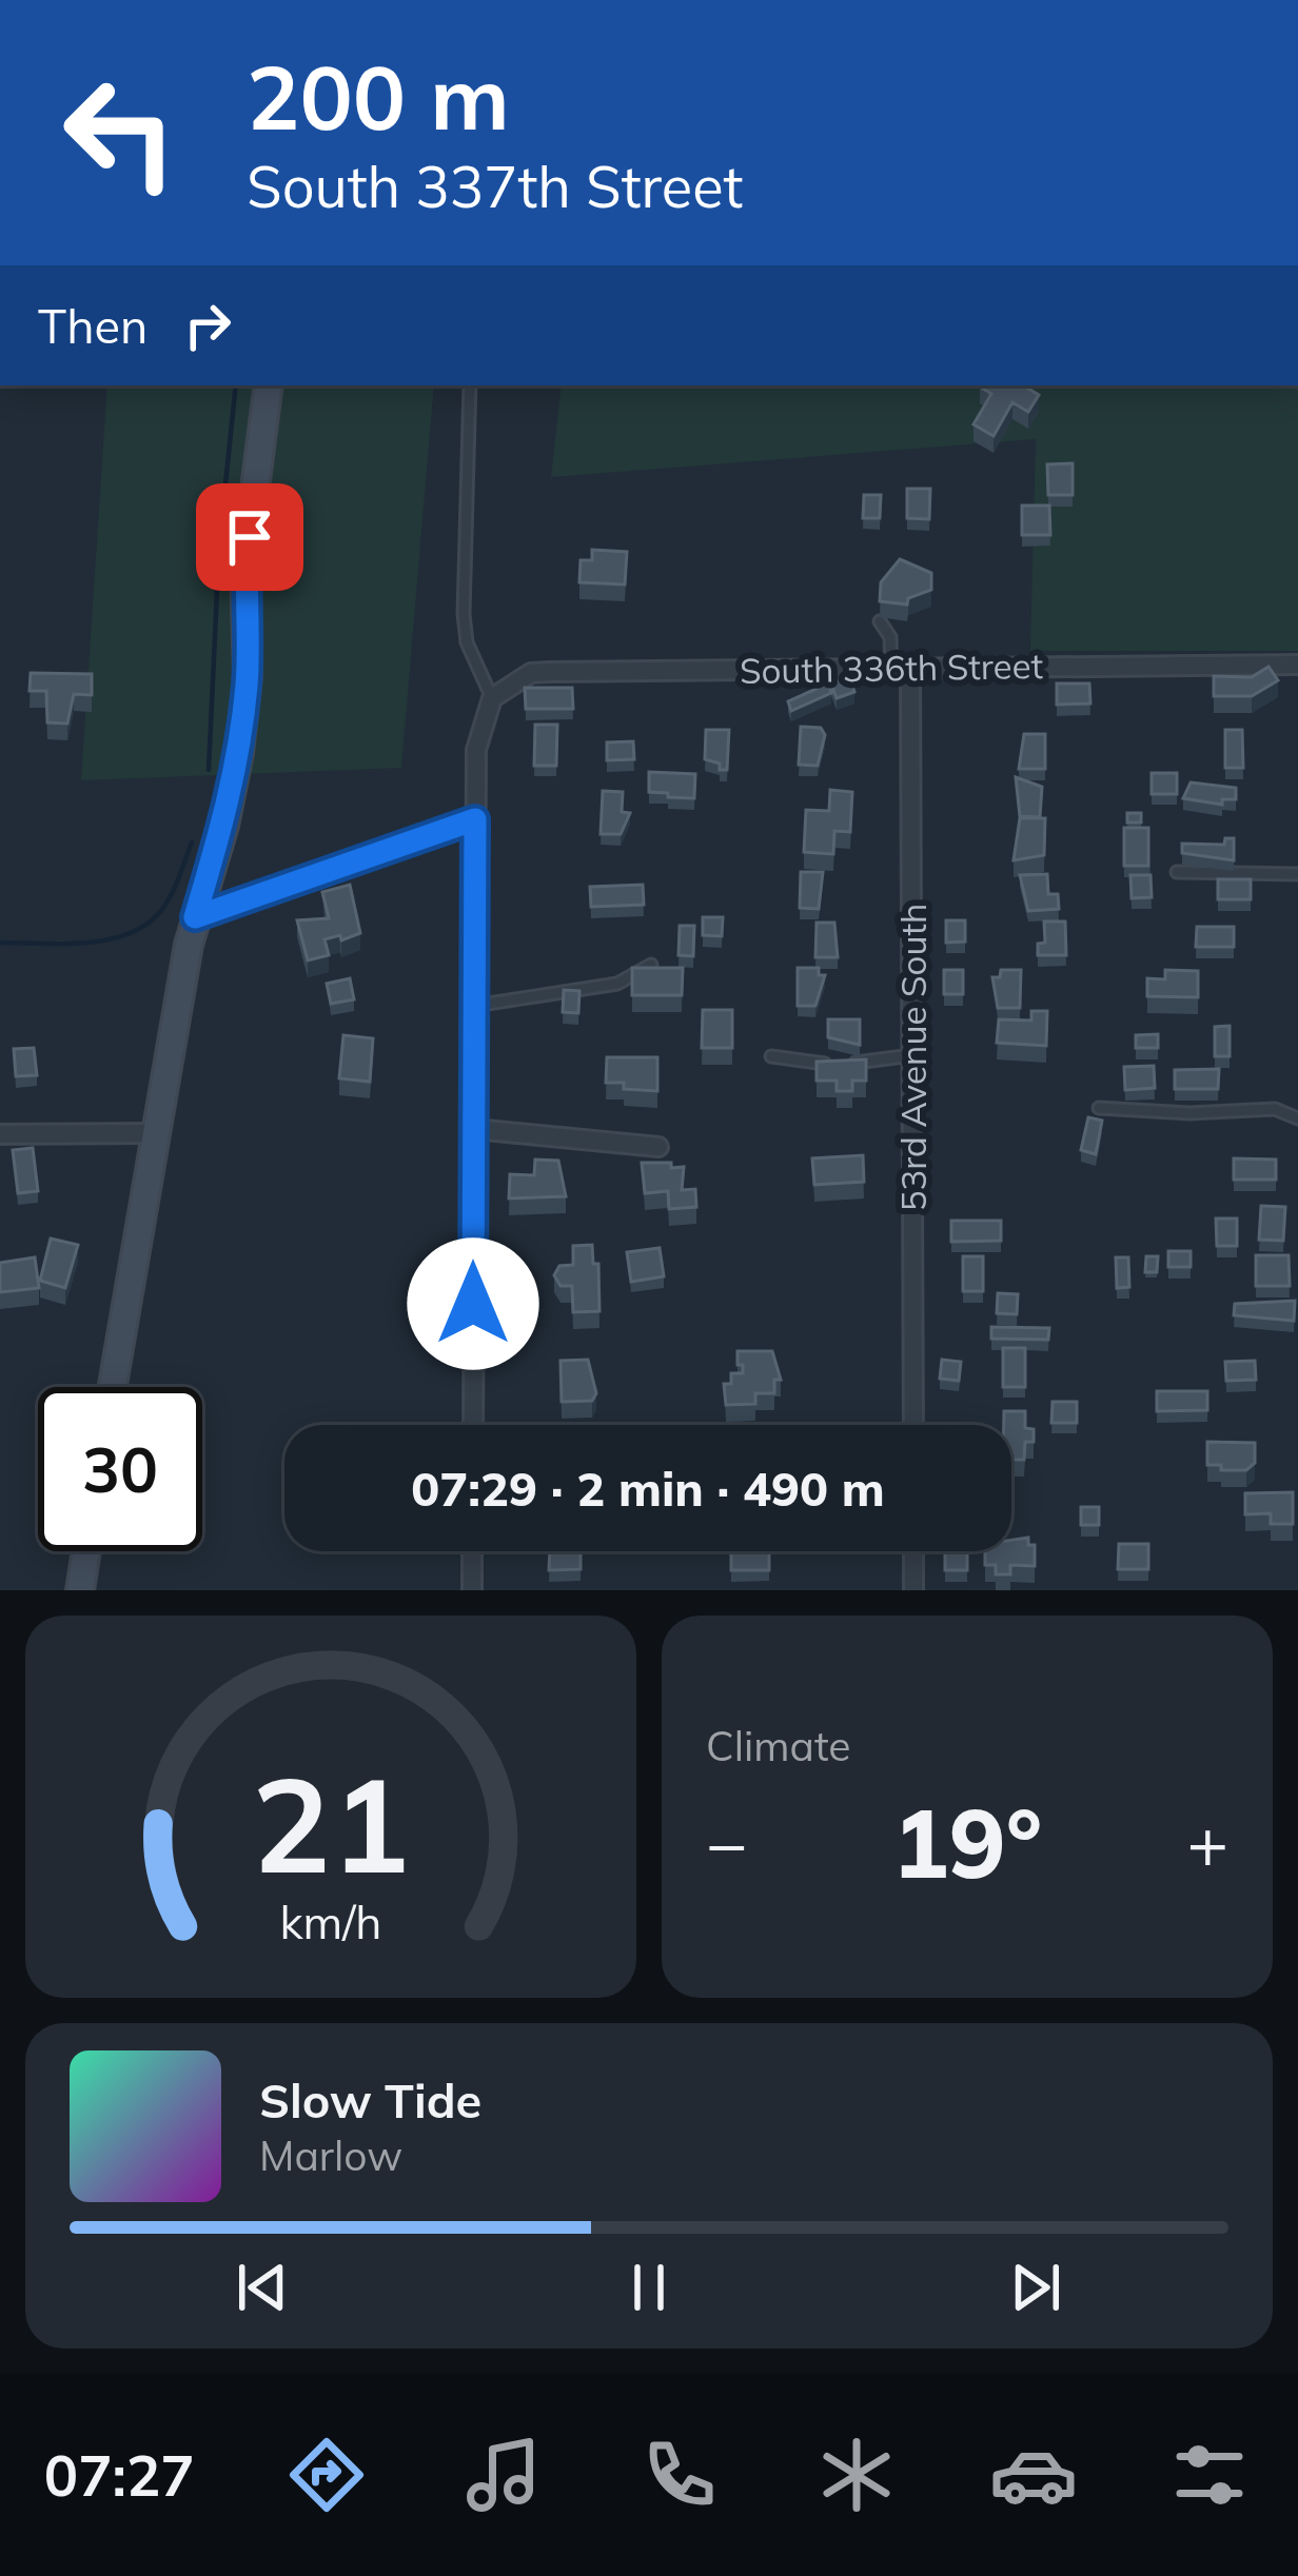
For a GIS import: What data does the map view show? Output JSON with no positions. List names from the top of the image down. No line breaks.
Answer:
{"streets":{"street":["South 336th Street","53rd Avenue South"]},"crossings":[["South 336th Street","53rd Avenue South"]],"page":{"turn":["200 m","South 337th Street"],"then":"Then","limit":"30","trip":"07:29 · 2 min · 490 m","tile":"Climate","heat":["−","19°","+"],"song":["Slow Tide","Marlow"],"tabs":"07:27","gauge":["21","km/h"]}}
